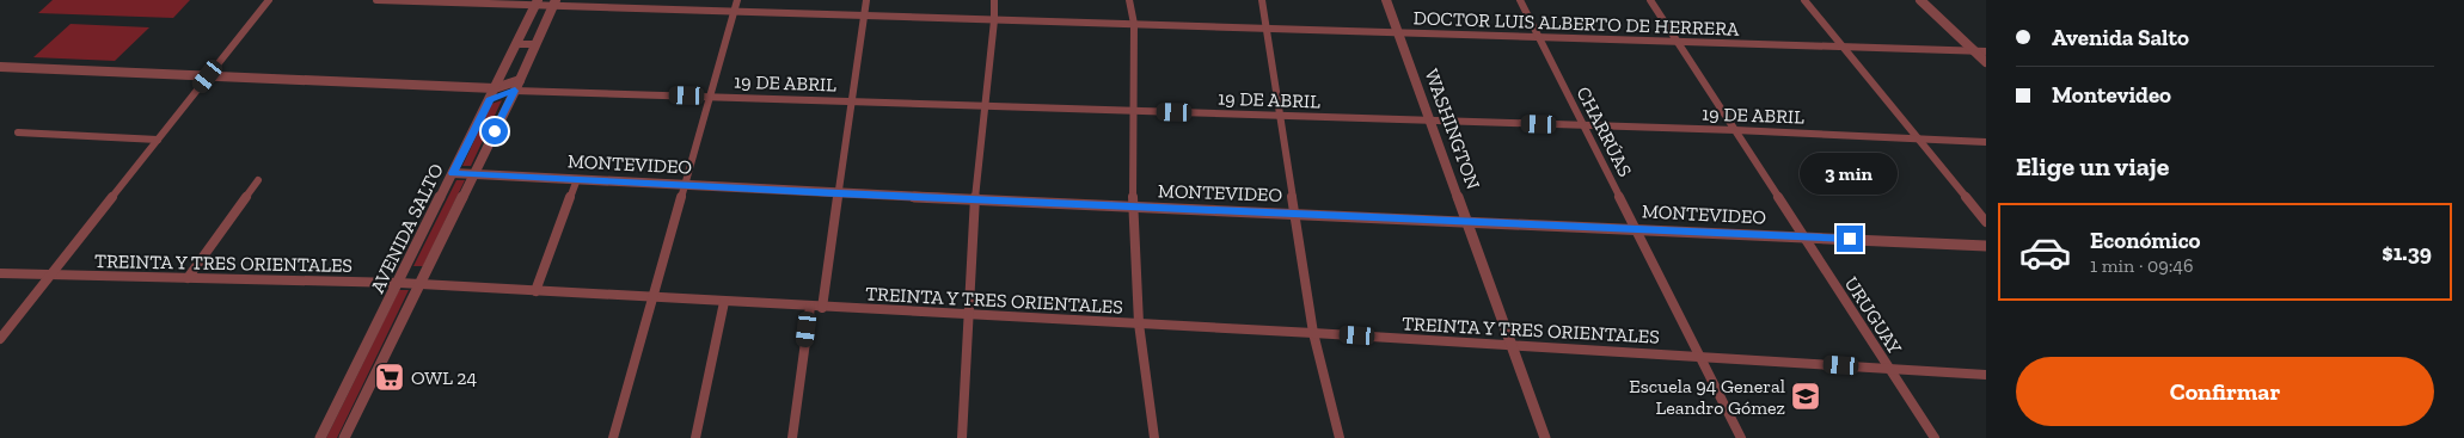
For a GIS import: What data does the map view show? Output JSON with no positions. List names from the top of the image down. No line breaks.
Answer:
{"streets":{"street":["DOCTOR LUIS ALBERTO DE HERRERA","19 DE ABRIL","WASHINGTON","CHARRÚAS","MONTEVIDEO","AVENIDA SALTO","TREINTA Y TRES ORIENTALES","URUGUAY"]},"crossings":[["DOCTOR LUIS ALBERTO DE HERRERA","WASHINGTON"],["DOCTOR LUIS ALBERTO DE HERRERA","CHARRÚAS"],["DOCTOR LUIS ALBERTO DE HERRERA","AVENIDA SALTO"],["DOCTOR LUIS ALBERTO DE HERRERA","URUGUAY"],["19 DE ABRIL","WASHINGTON"],["19 DE ABRIL","CHARRÚAS"],["19 DE ABRIL","AVENIDA SALTO"],["19 DE ABRIL","URUGUAY"],["WASHINGTON","MONTEVIDEO"],["WASHINGTON","TREINTA Y TRES ORIENTALES"],["CHARRÚAS","MONTEVIDEO"],["CHARRÚAS","TREINTA Y TRES ORIENTALES"],["MONTEVIDEO","AVENIDA SALTO"],["MONTEVIDEO","URUGUAY"],["AVENIDA SALTO","TREINTA Y TRES ORIENTALES"],["TREINTA Y TRES ORIENTALES","URUGUAY"]],"places":{"supermarket":["OWL 24"],"school or university":["Escuela 94 General Leandro Gómez"]},"page":{"banner":["Avenida Salto","Montevideo"],"heading":"Elige un viaje","bubble":"3 min","list":[{"name":"Económico","note":"1 min · 09:46","value":"$1.39"}],"buttons":"Confirmar"}}
